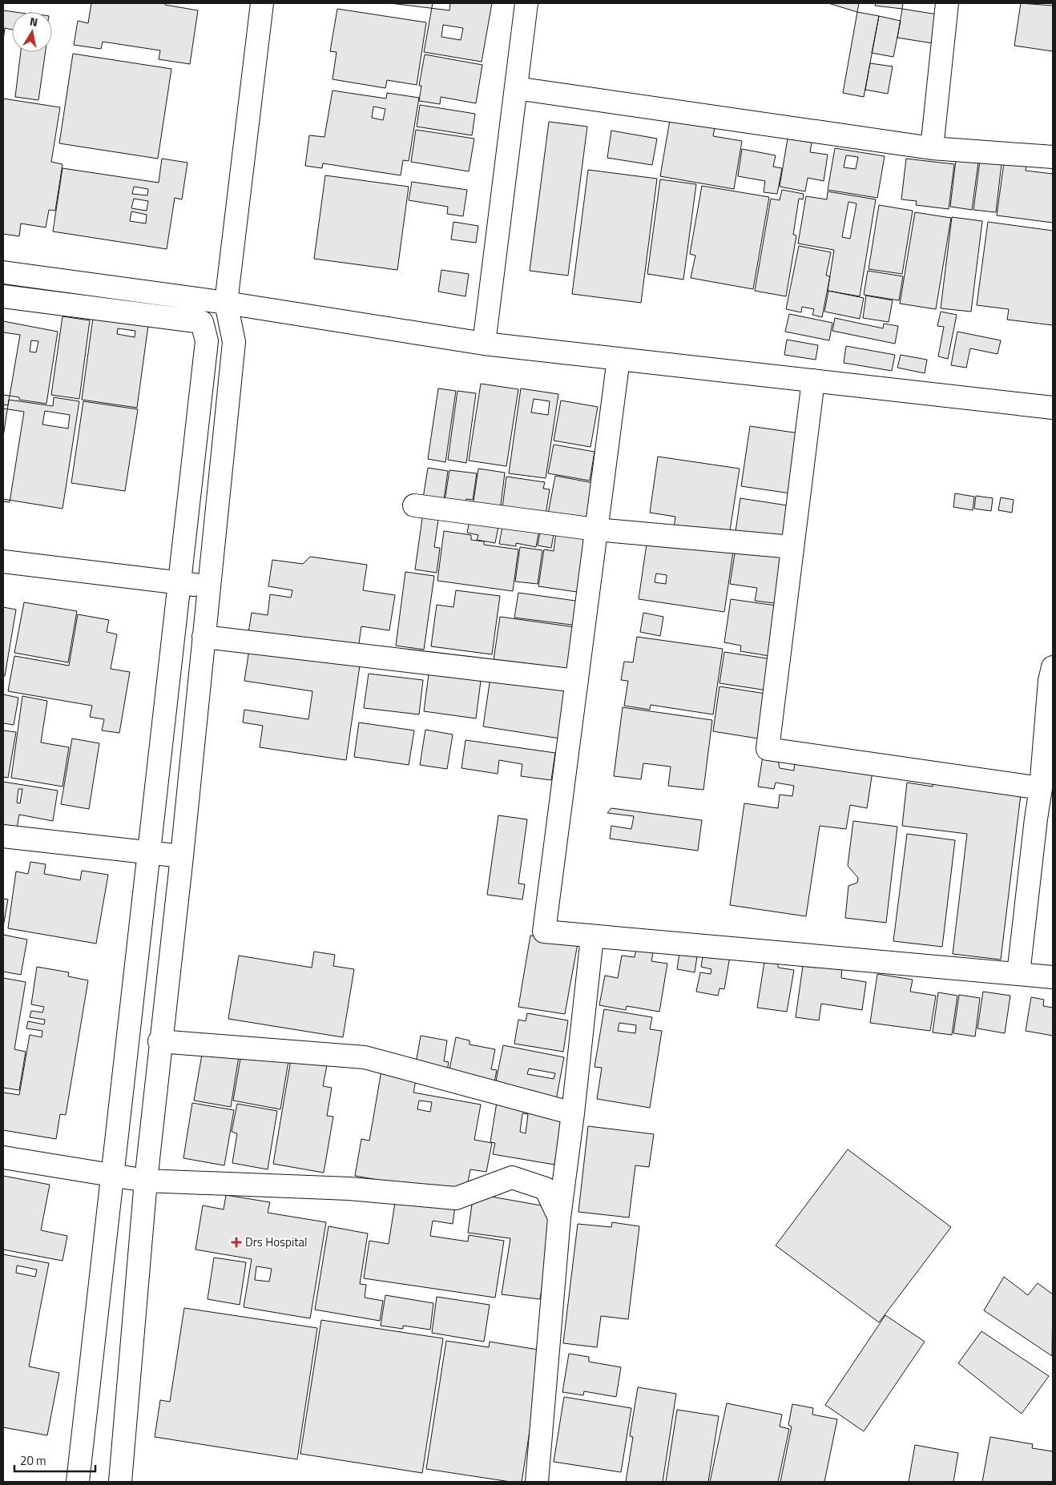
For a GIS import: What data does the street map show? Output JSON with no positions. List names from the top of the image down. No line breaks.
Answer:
{"places":{"health":["Drs Hospital"]},"scale_bar":"20 m","north":"top"}
